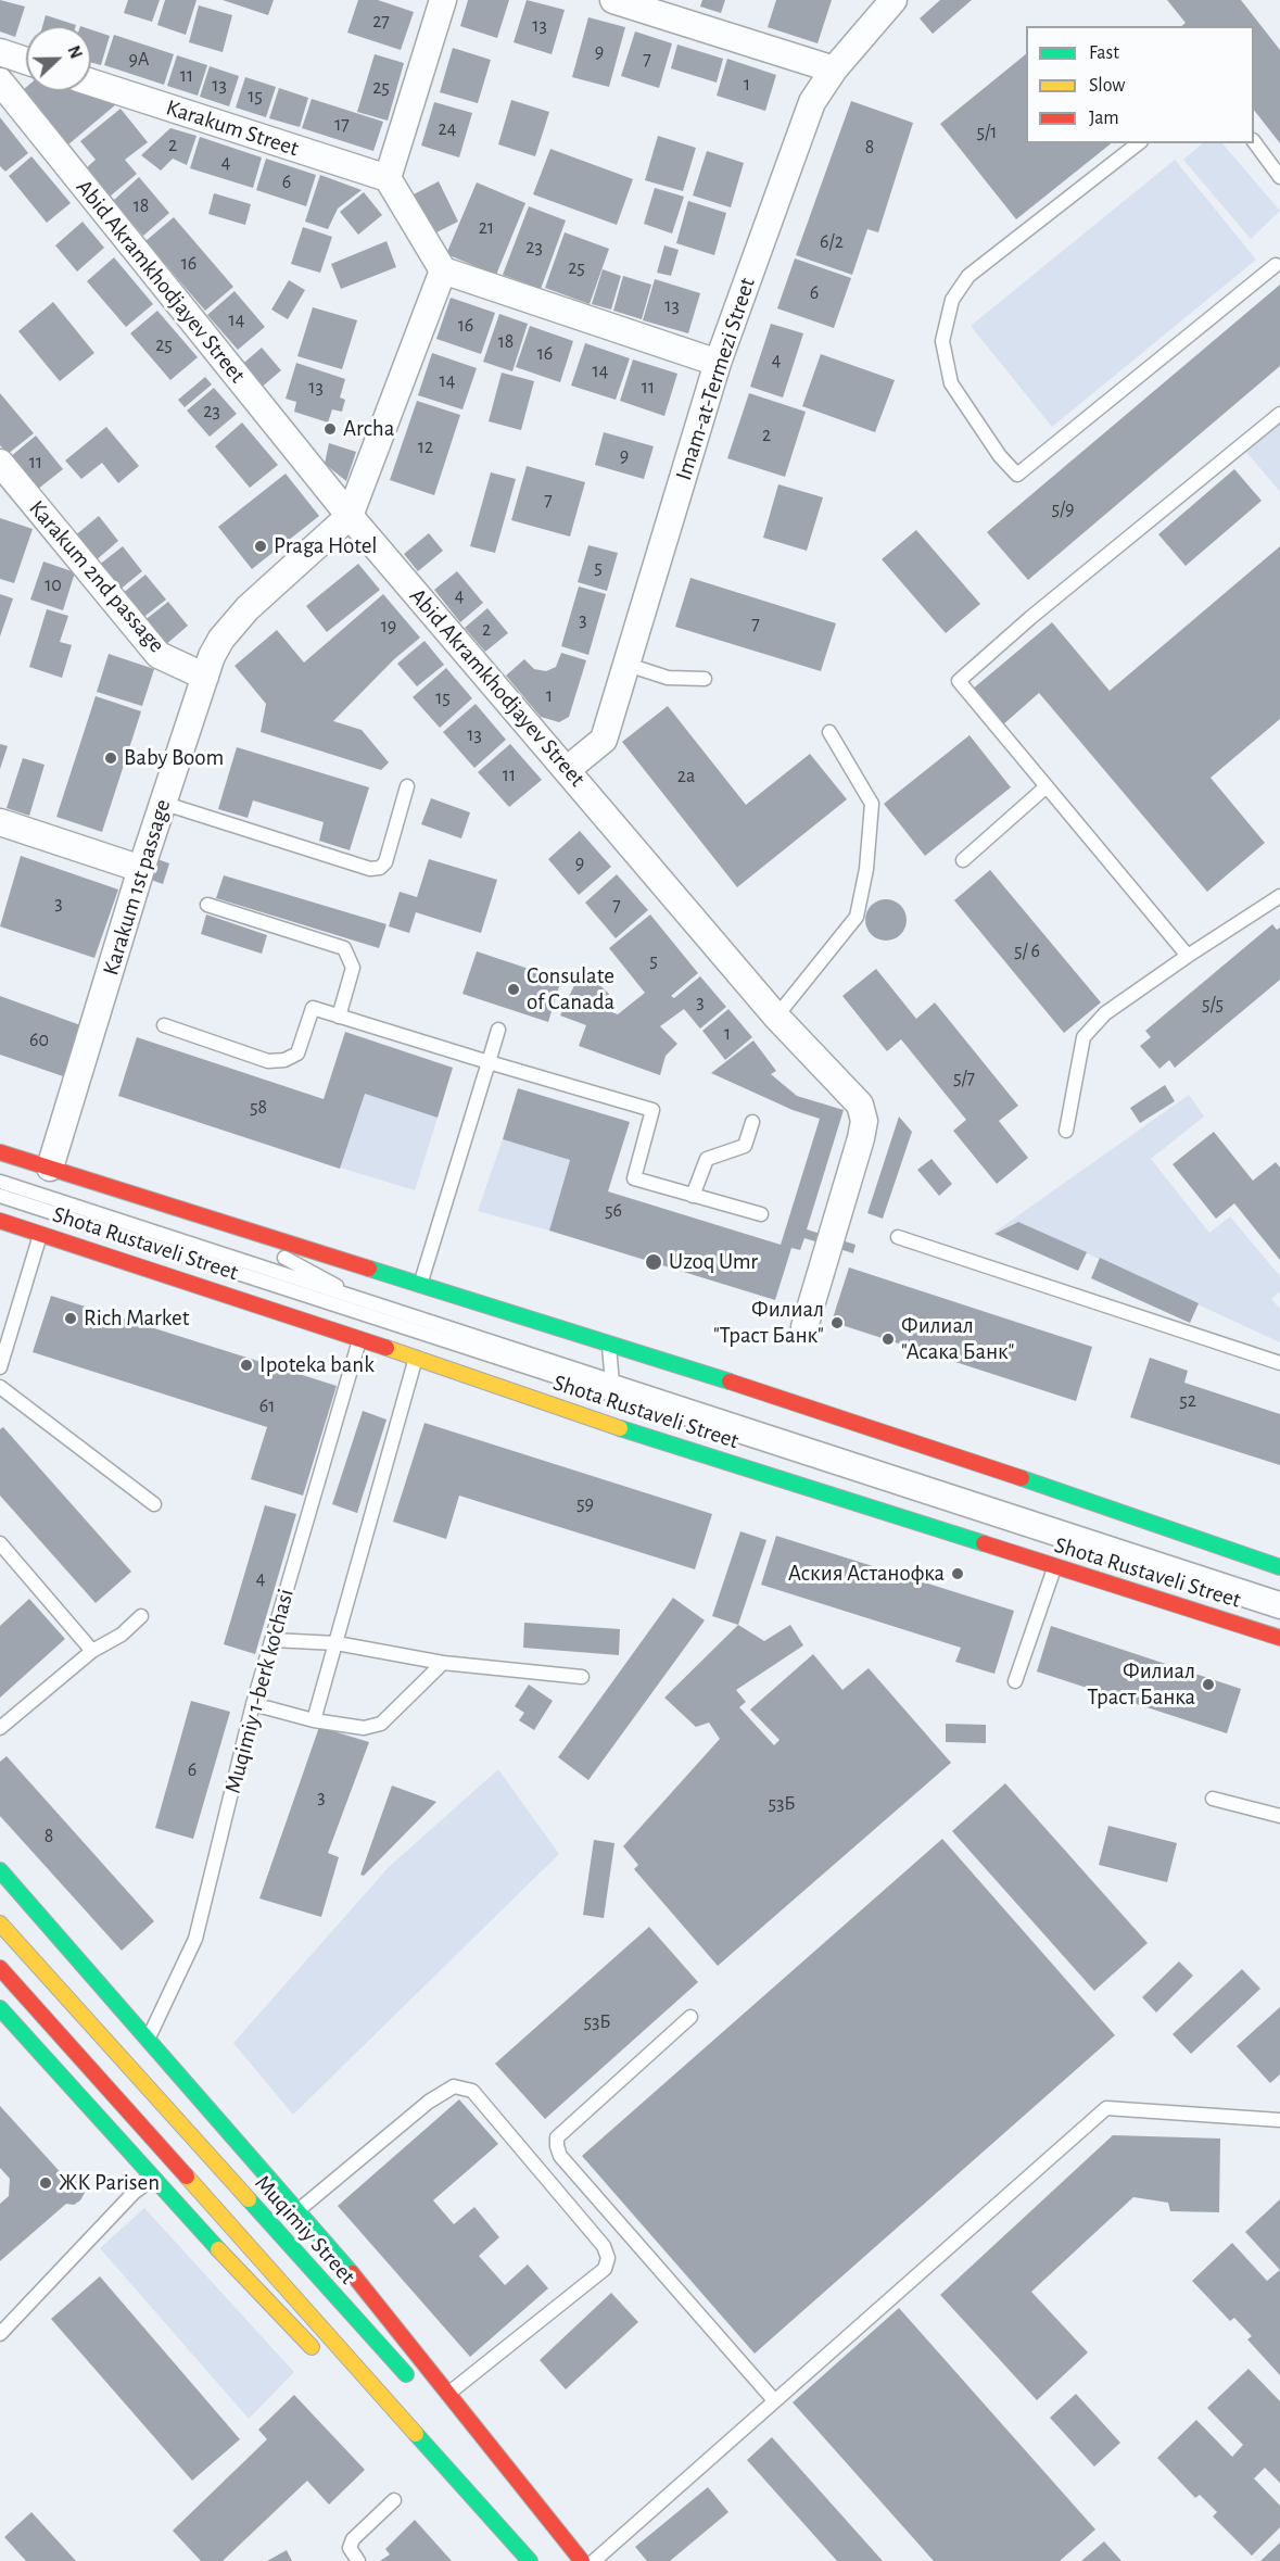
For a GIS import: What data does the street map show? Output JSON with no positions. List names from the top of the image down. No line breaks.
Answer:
{"streets":{"main road":["Shota Rustaveli Street","Muqimiy Street"],"street":["Karakum Street","Abid Akramkhodjayev Street","Imam-at-Termezi Street","Karakum 2nd passage","Karakum 1st passage"],"lane":["Muqimiy 1-berk ko'chasi"]},"crossings":[["Abid Akramkhodjayev Street","Imam-at-Termezi Street"],["Abid Akramkhodjayev Street","Karakum 1st passage"],["Karakum 2nd passage","Karakum 1st passage"],["Karakum 1st passage","Shota Rustaveli Street"],["Shota Rustaveli Street","Muqimiy 1-berk ko'chasi"]],"places":["Archa","Praga Hotel","Baby Boom","Consulate of Canada","Uzoq Umr","Rich Market","Филиал \"Траст Банк\"","Филиал \"Асака Банк\"","Ipoteka bank","Аския Астанофка","Филиал Траст Банка","ЖК Parisen"],"house_numbers":["27","13","9","9A","7","11","1","13","25","15","17","24","5/1","2","8","4","6","18","21","6/2","23","16","25","6","13","14","16","18","25","16","4","14","14","13","11","23","2","12","9","11","7","5/9","5","10","4","3","7","19","2","1","15","13","11","2a","9","3","7","5/ 6","5","3","5/5","1","60","5/7","58","56","52","61","59","4","6","3","53Б","8","53Б"],"legend":["Fast","Slow","Jam"],"north":"right"}
